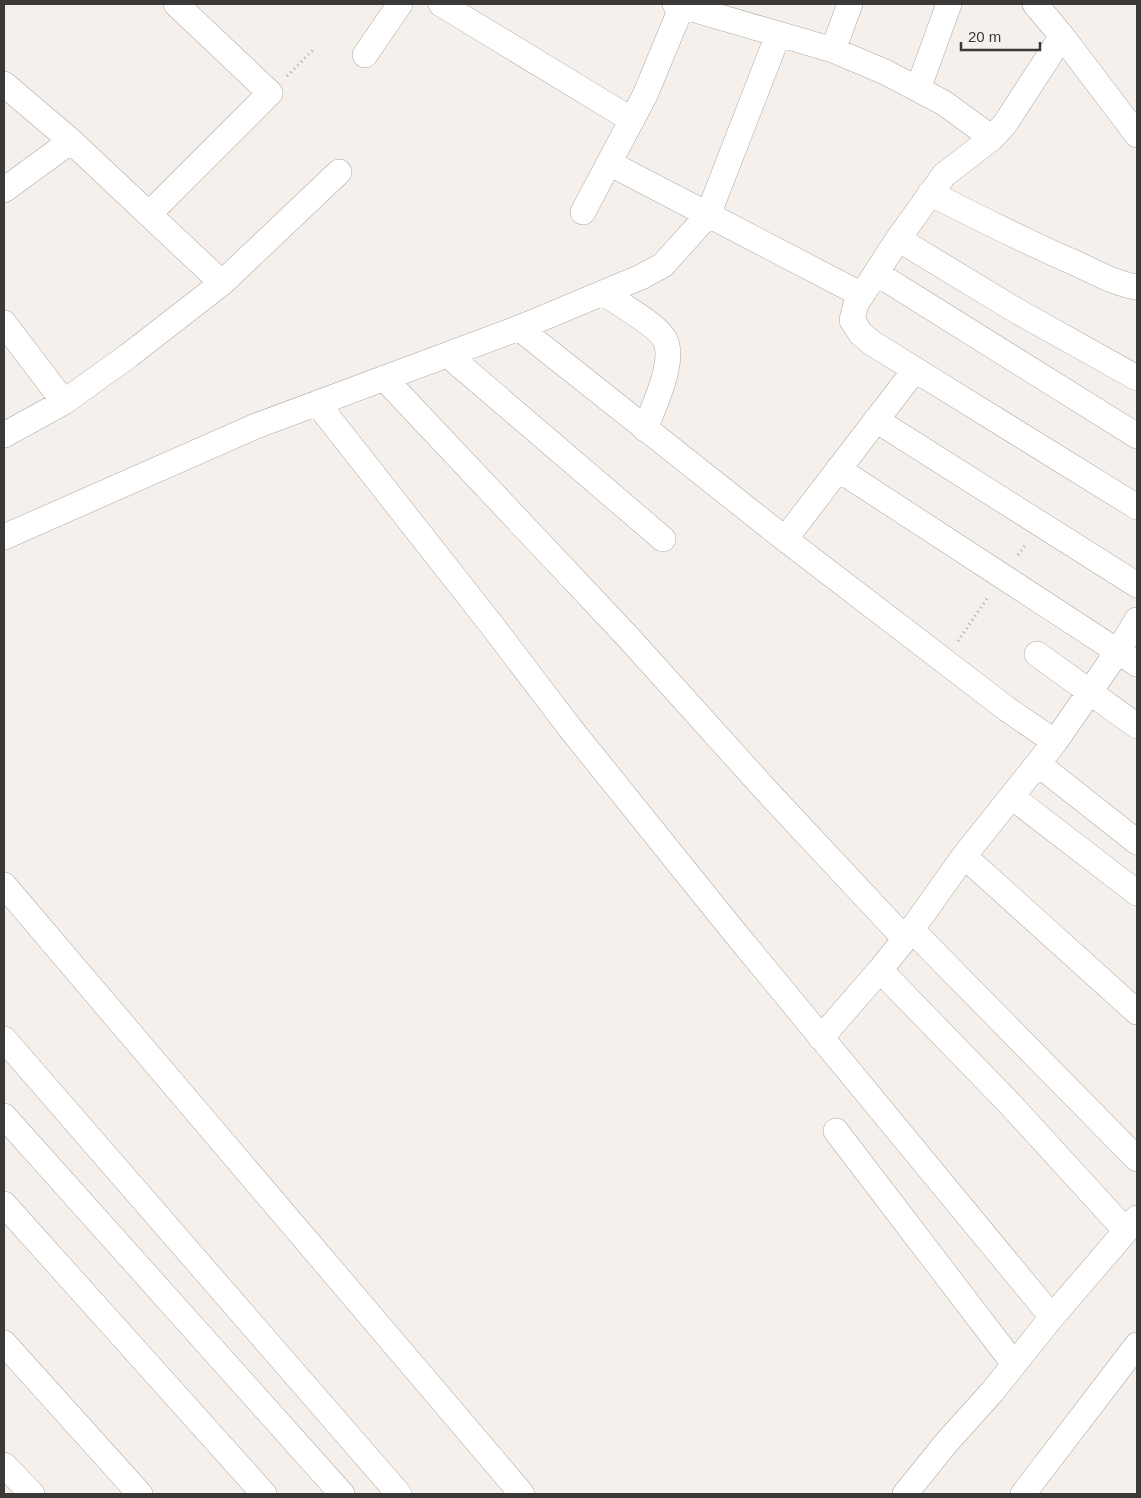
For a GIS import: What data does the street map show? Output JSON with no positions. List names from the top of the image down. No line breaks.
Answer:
{"scale_bar":"20 m"}
